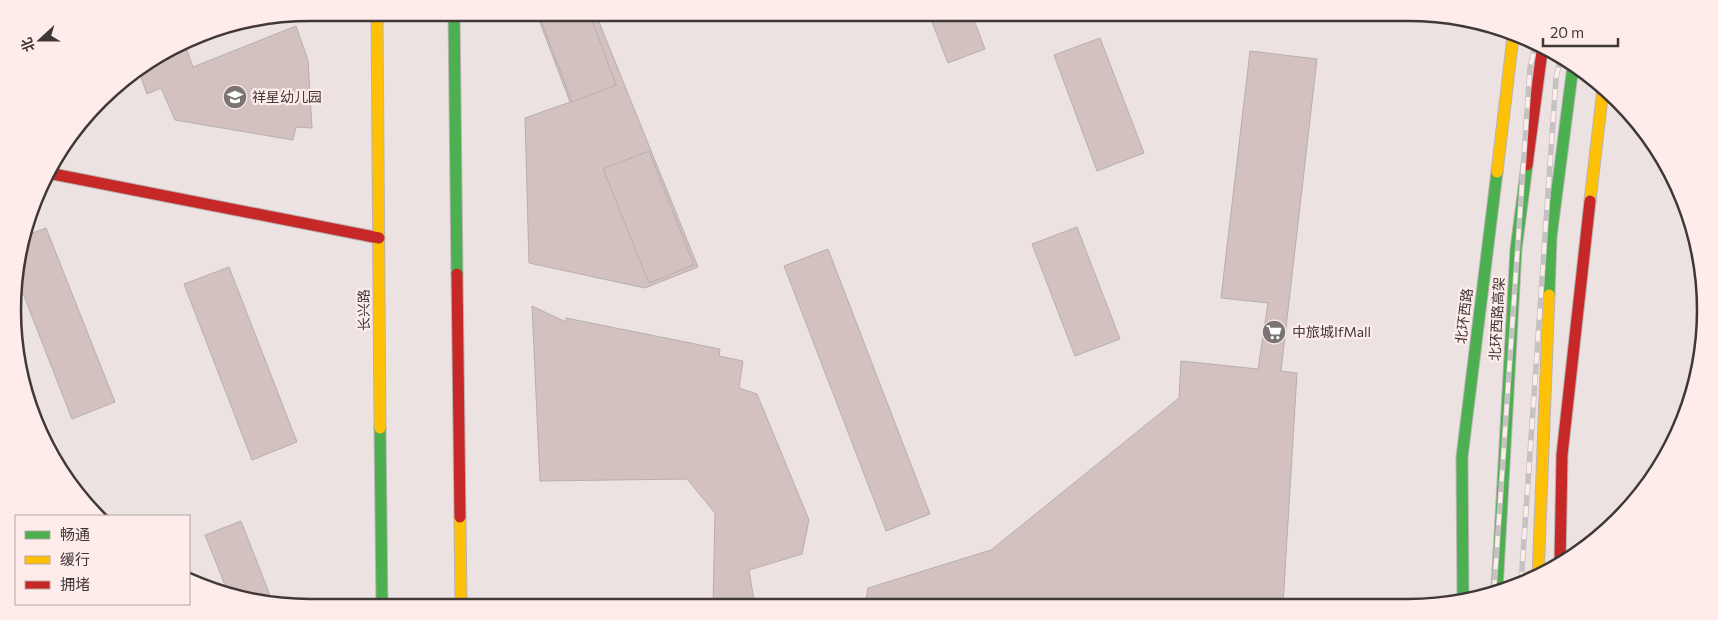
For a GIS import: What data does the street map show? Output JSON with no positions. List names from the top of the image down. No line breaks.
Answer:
{"streets":{"main road":["长兴路","北环西路","北环西路高架"]},"places":{"school or university":["祥星幼儿园"],"supermarket":["中旅城IfMall"]},"legend":["畅通","缓行","拥堵"],"scale_bar":"20 m","north":"left"}
